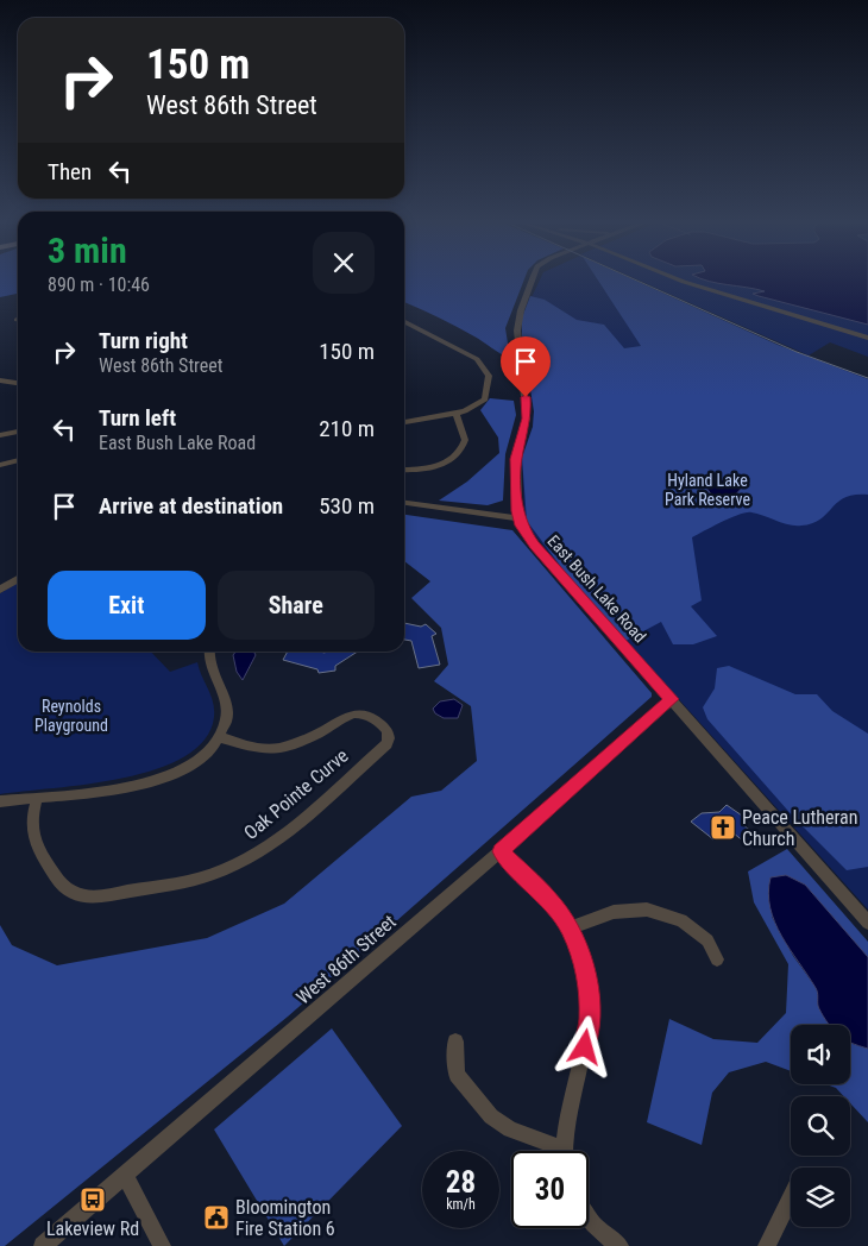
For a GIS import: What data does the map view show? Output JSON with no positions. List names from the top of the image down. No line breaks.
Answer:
{"streets":{"street":["East Bush Lake Road","Oak Pointe Curve","West 86th Street"]},"crossings":[["East Bush Lake Road","West 86th Street"]],"parks":["Hyland Lake Park Reserve","Reynolds Playground"],"places":{"church":["Peace Lutheran Church"],"bus stop":["Lakeview Rd"],"public building":["Bloomington Fire Station 6"]},"page":{"turn":["150 m","West 86th Street"],"then":"Then","heading":["3 min","890 m · 10:46"],"list":[{"name":"Turn right","note":"West 86th Street","value":"150 m"},{"name":"Turn left","note":"East Bush Lake Road","value":"210 m"},{"name":"Arrive at destination","value":"530 m"}],"buttons":["Exit","Share"],"speed":"28 km/h","limit":"30"}}
